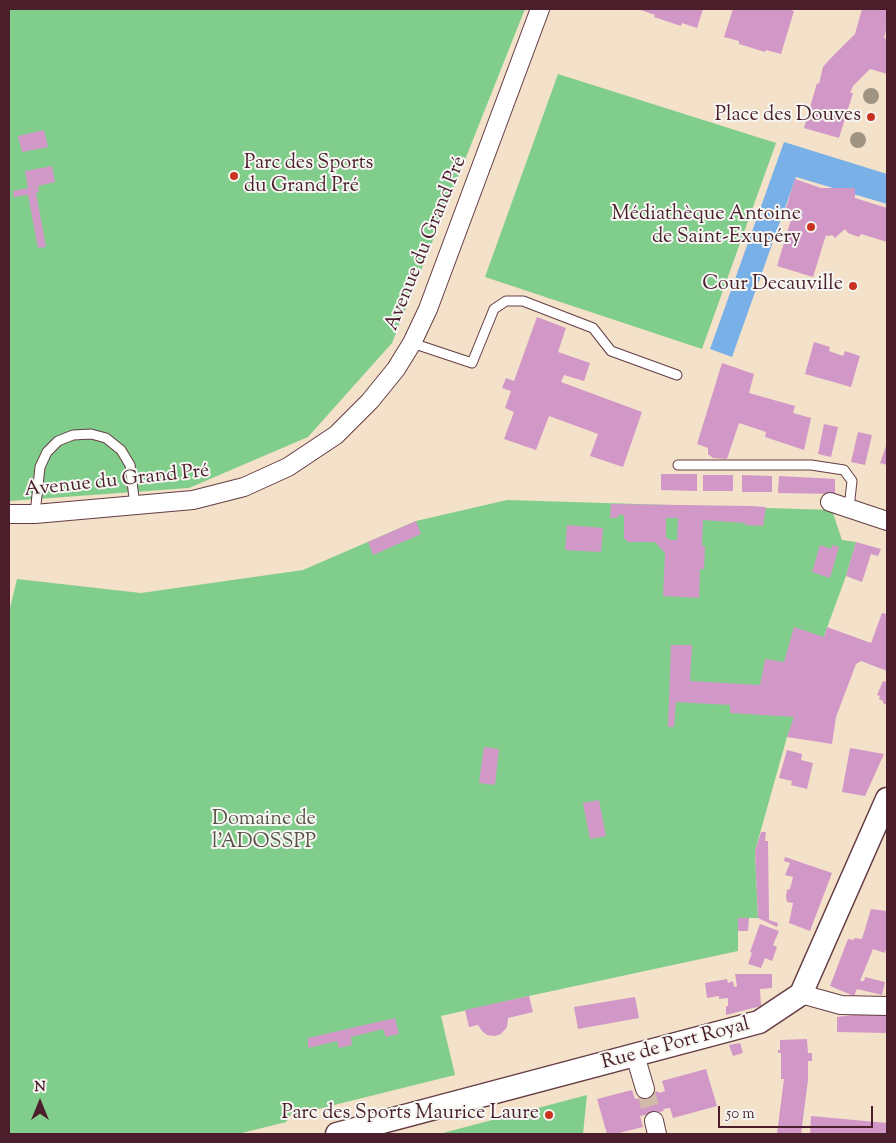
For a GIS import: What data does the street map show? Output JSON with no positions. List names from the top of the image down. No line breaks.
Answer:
{"streets":{"street":["Avenue du Grand Pré","Rue de Port Royal"]},"parks":["Domaine de l'ADOSSPP"],"places":["Place des Douves","Parc des Sports du Grand Pré","Médiathèque Antoine de Saint-Exupéry","Cour Decauville","Parc des Sports Maurice Laure"],"scale_bar":"50 m","north":"top"}
